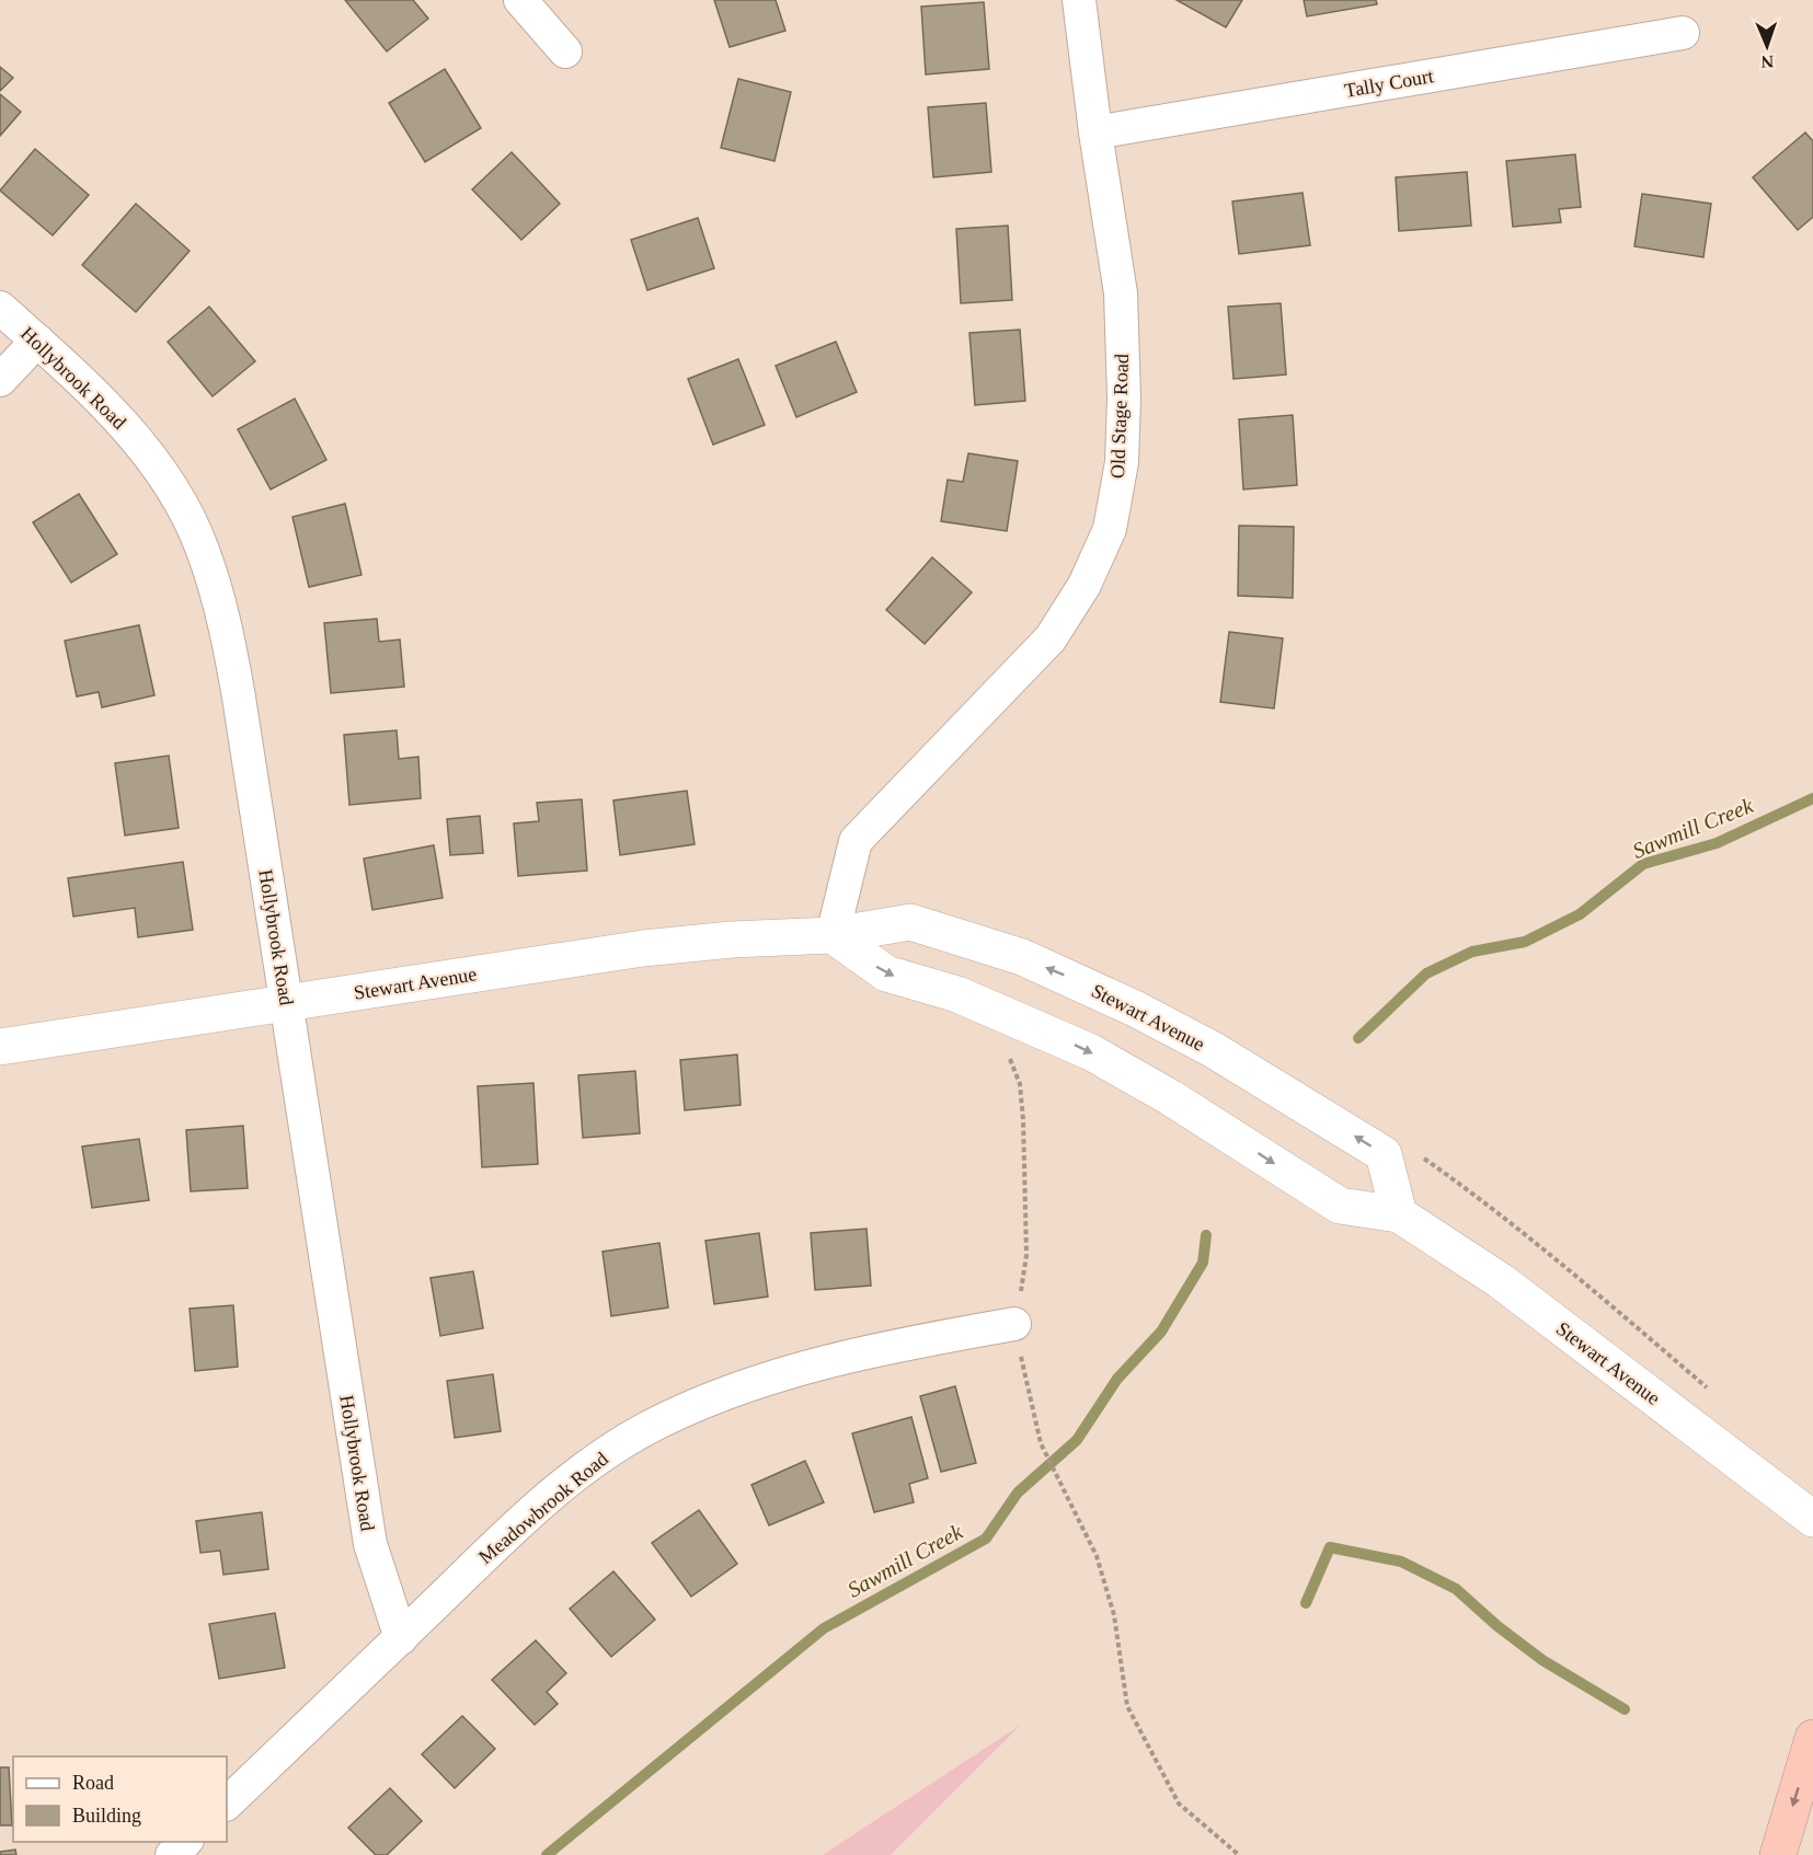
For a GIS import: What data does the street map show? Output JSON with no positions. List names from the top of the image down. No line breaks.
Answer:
{"streets":{"street":["Tally Court","Hollybrook Road","Old Stage Road","Stewart Avenue","Meadowbrook Road"]},"crossings":[["Tally Court","Old Stage Road"],["Hollybrook Road","Stewart Avenue"],["Hollybrook Road","Meadowbrook Road"],["Old Stage Road","Stewart Avenue"]],"water":["Sawmill Creek"],"legend":["Road","Building"],"north":"bottom"}
